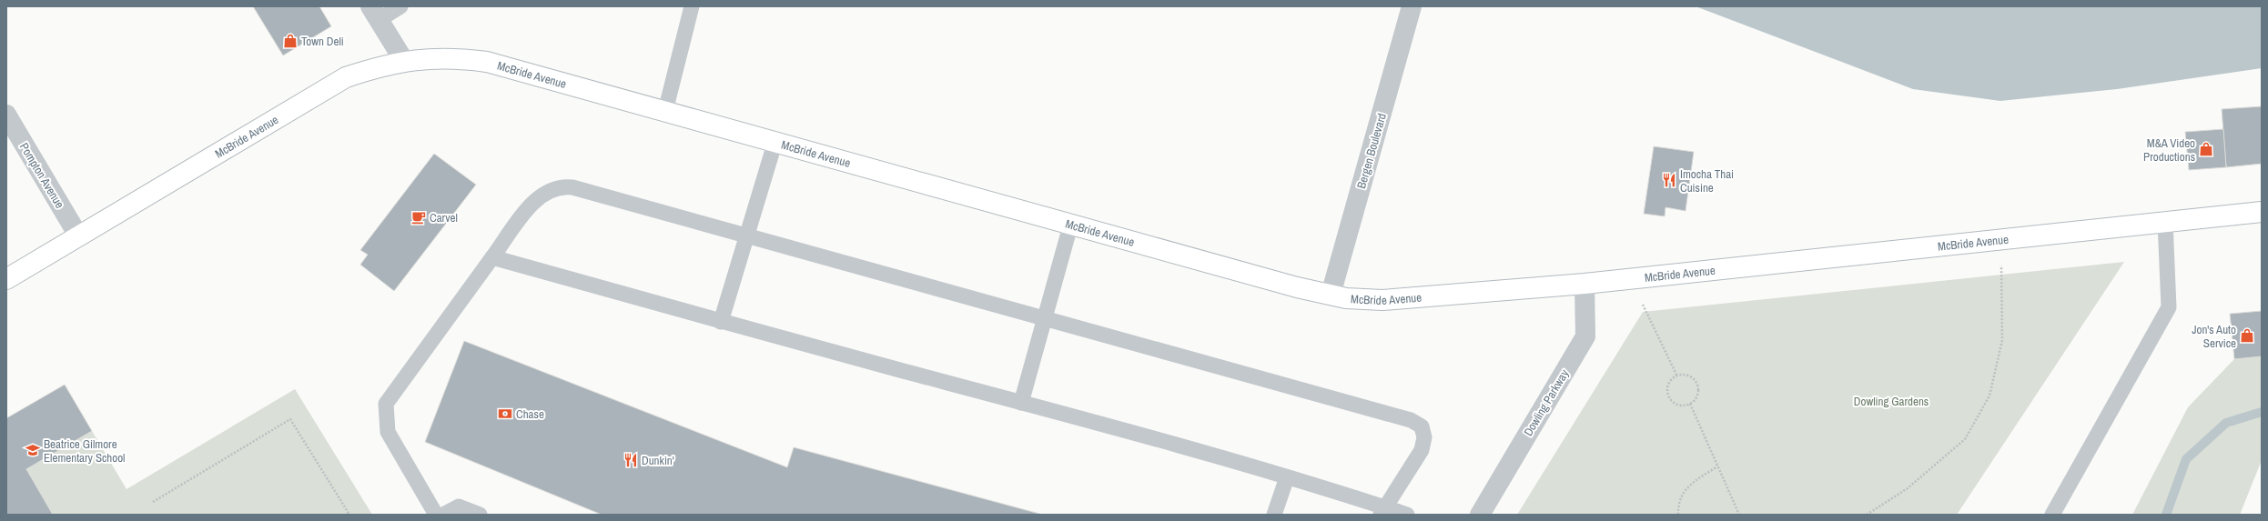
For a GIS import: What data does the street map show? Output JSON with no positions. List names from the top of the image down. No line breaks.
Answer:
{"streets":{"main road":["McBride Avenue"],"street":["Bergen Boulevard","Pompton Avenue","Dowling Parkway"]},"crossings":[["McBride Avenue","Bergen Boulevard"],["McBride Avenue","Pompton Avenue"],["McBride Avenue","Dowling Parkway"]],"parks":["Dowling Gardens"],"places":{"shop":["Town Deli","M&A Video Productions","Jon's Auto Service"],"restaurant":["Imocha Thai Cuisine","Dunkin'"],"cafe":["Carvel"],"bank":["Chase"],"school or university":["Beatrice Gilmore Elementary School"]}}
